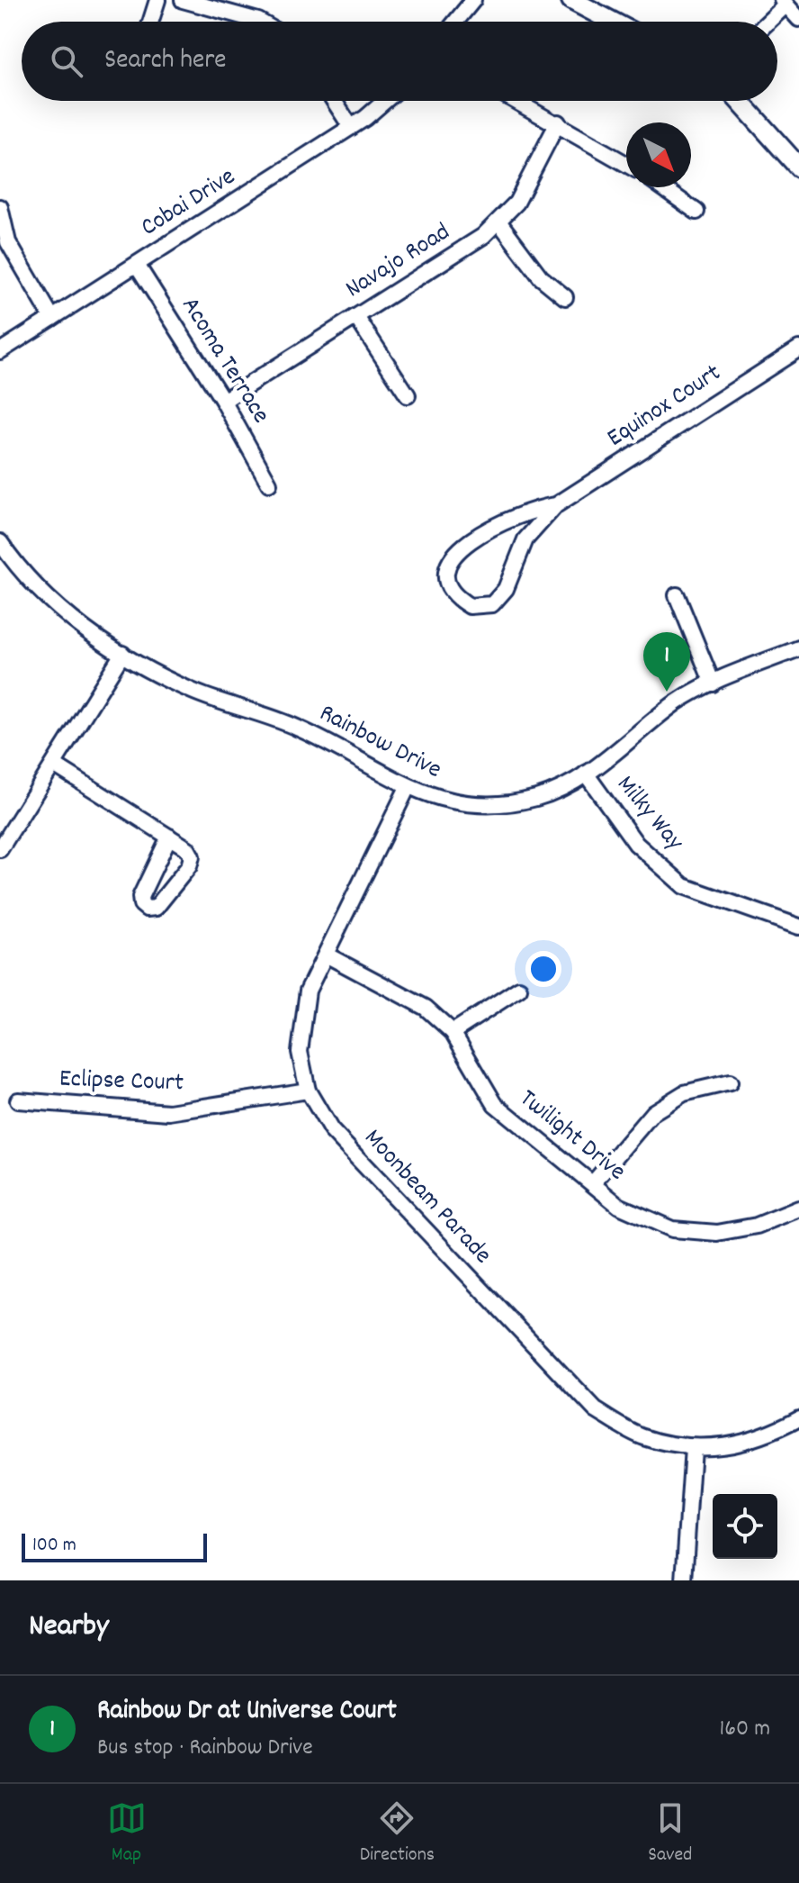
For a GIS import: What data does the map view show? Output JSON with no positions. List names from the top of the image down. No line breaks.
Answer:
{"streets":{"street":["Cobai Drive","Navajo Road","Acoma Terrace","Equinox Court","Rainbow Drive","Milky Way","Eclipse Court","Twilight Drive","Moonbeam Parade"]},"crossings":[["Cobai Drive","Acoma Terrace"],["Navajo Road","Acoma Terrace"],["Rainbow Drive","Milky Way"],["Rainbow Drive","Moonbeam Parade"],["Eclipse Court","Moonbeam Parade"],["Twilight Drive","Moonbeam Parade"]],"scale_bar":"100 m","north":"bottom right","page":{"search":"Search here","pins":"1","scale":"100 m","heading":"Nearby","list":[{"mark":"1","name":"Rainbow Dr at Universe Court","note":"Bus stop · Rainbow Drive","value":"160 m"}],"nav":["Map","Directions","Saved"]}}
